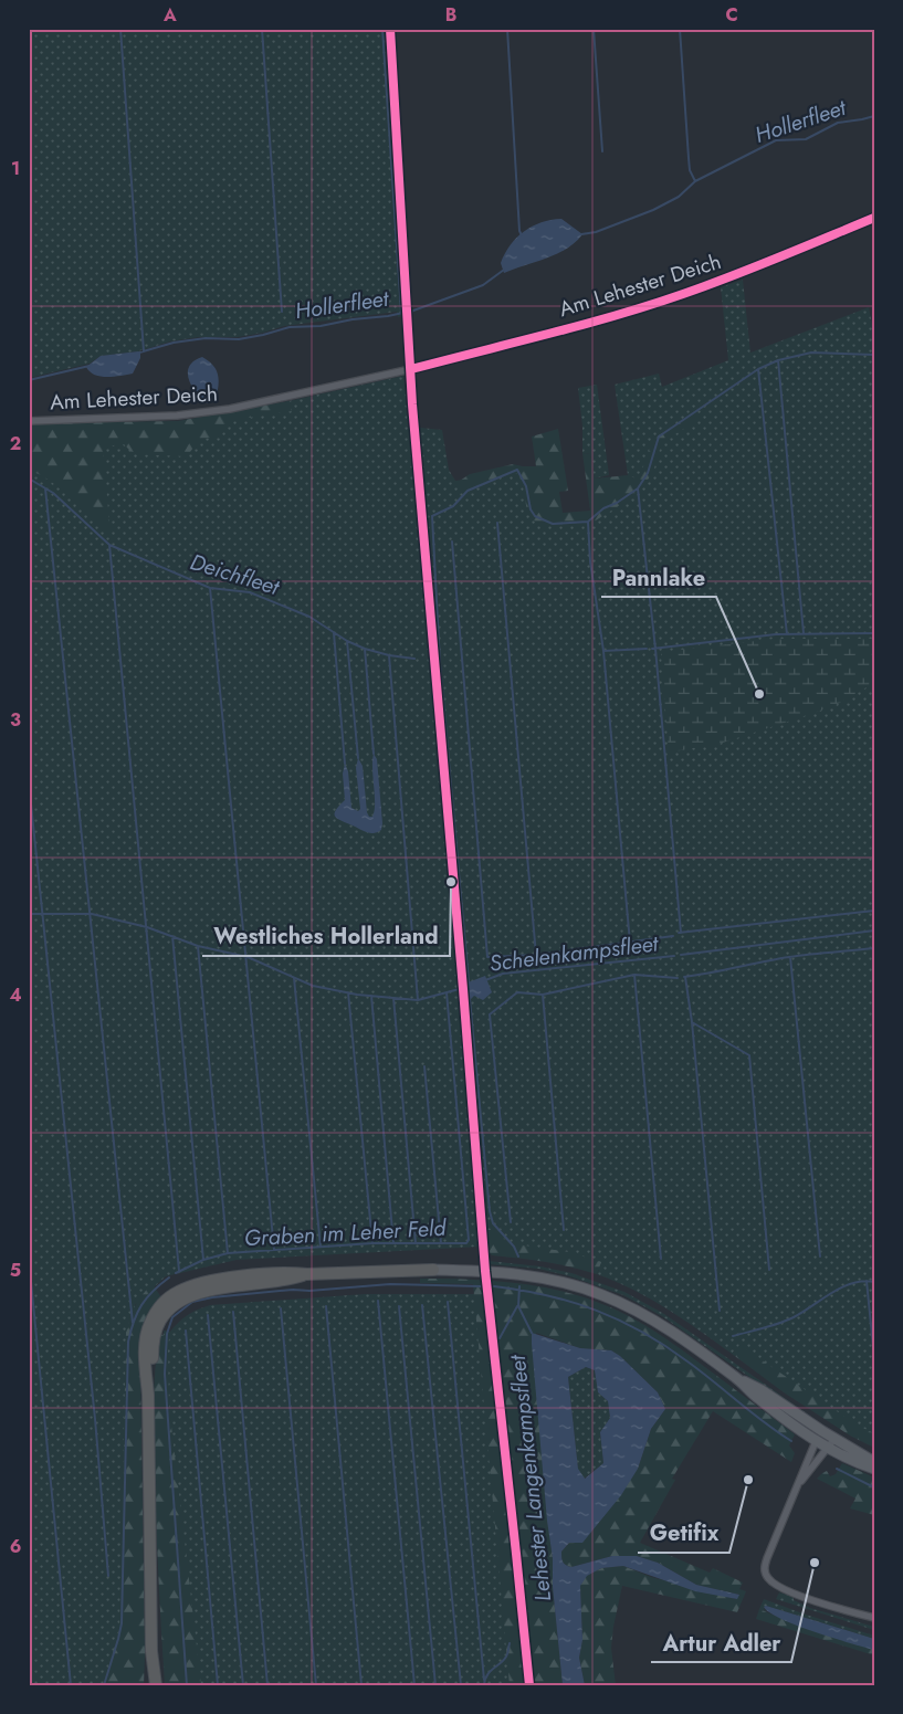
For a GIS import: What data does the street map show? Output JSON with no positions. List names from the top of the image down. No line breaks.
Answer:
{"streets":{"street":["Am Lehester Deich"]},"water":["Hollerfleet","Deichfleet","Schelenkampsfleet","Graben im Leher Feld","Lehester Langenkampsfleet"],"places":["Pannlake","Westliches Hollerland","Getifix","Artur Adler"],"grid":{"columns":["A","B","C"],"rows":["1","2","3","4","5","6"]}}
